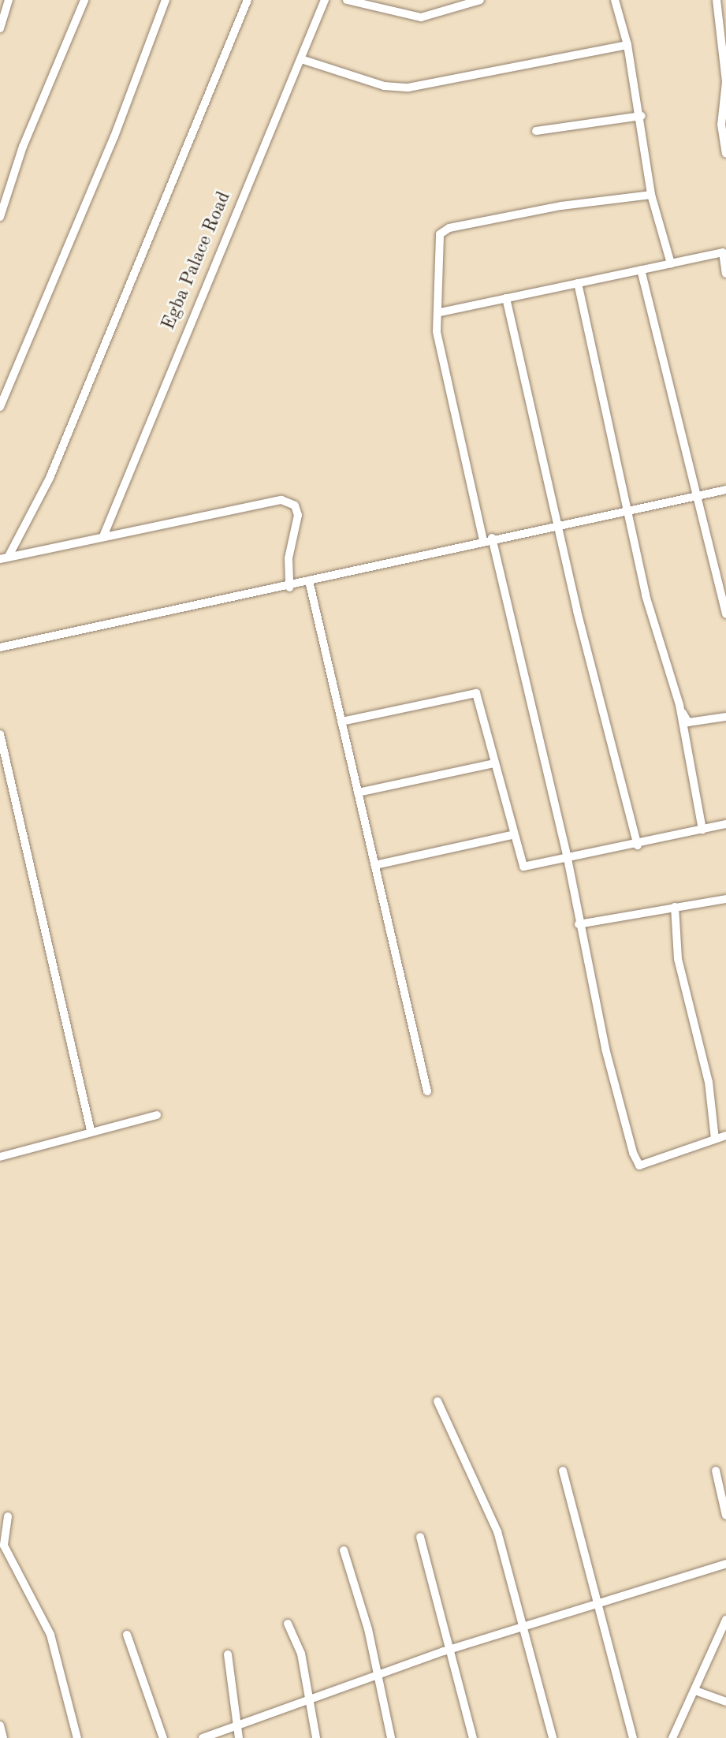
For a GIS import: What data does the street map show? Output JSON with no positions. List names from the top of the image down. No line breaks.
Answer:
{"streets":{"street":["Egba Palace Road"]}}
